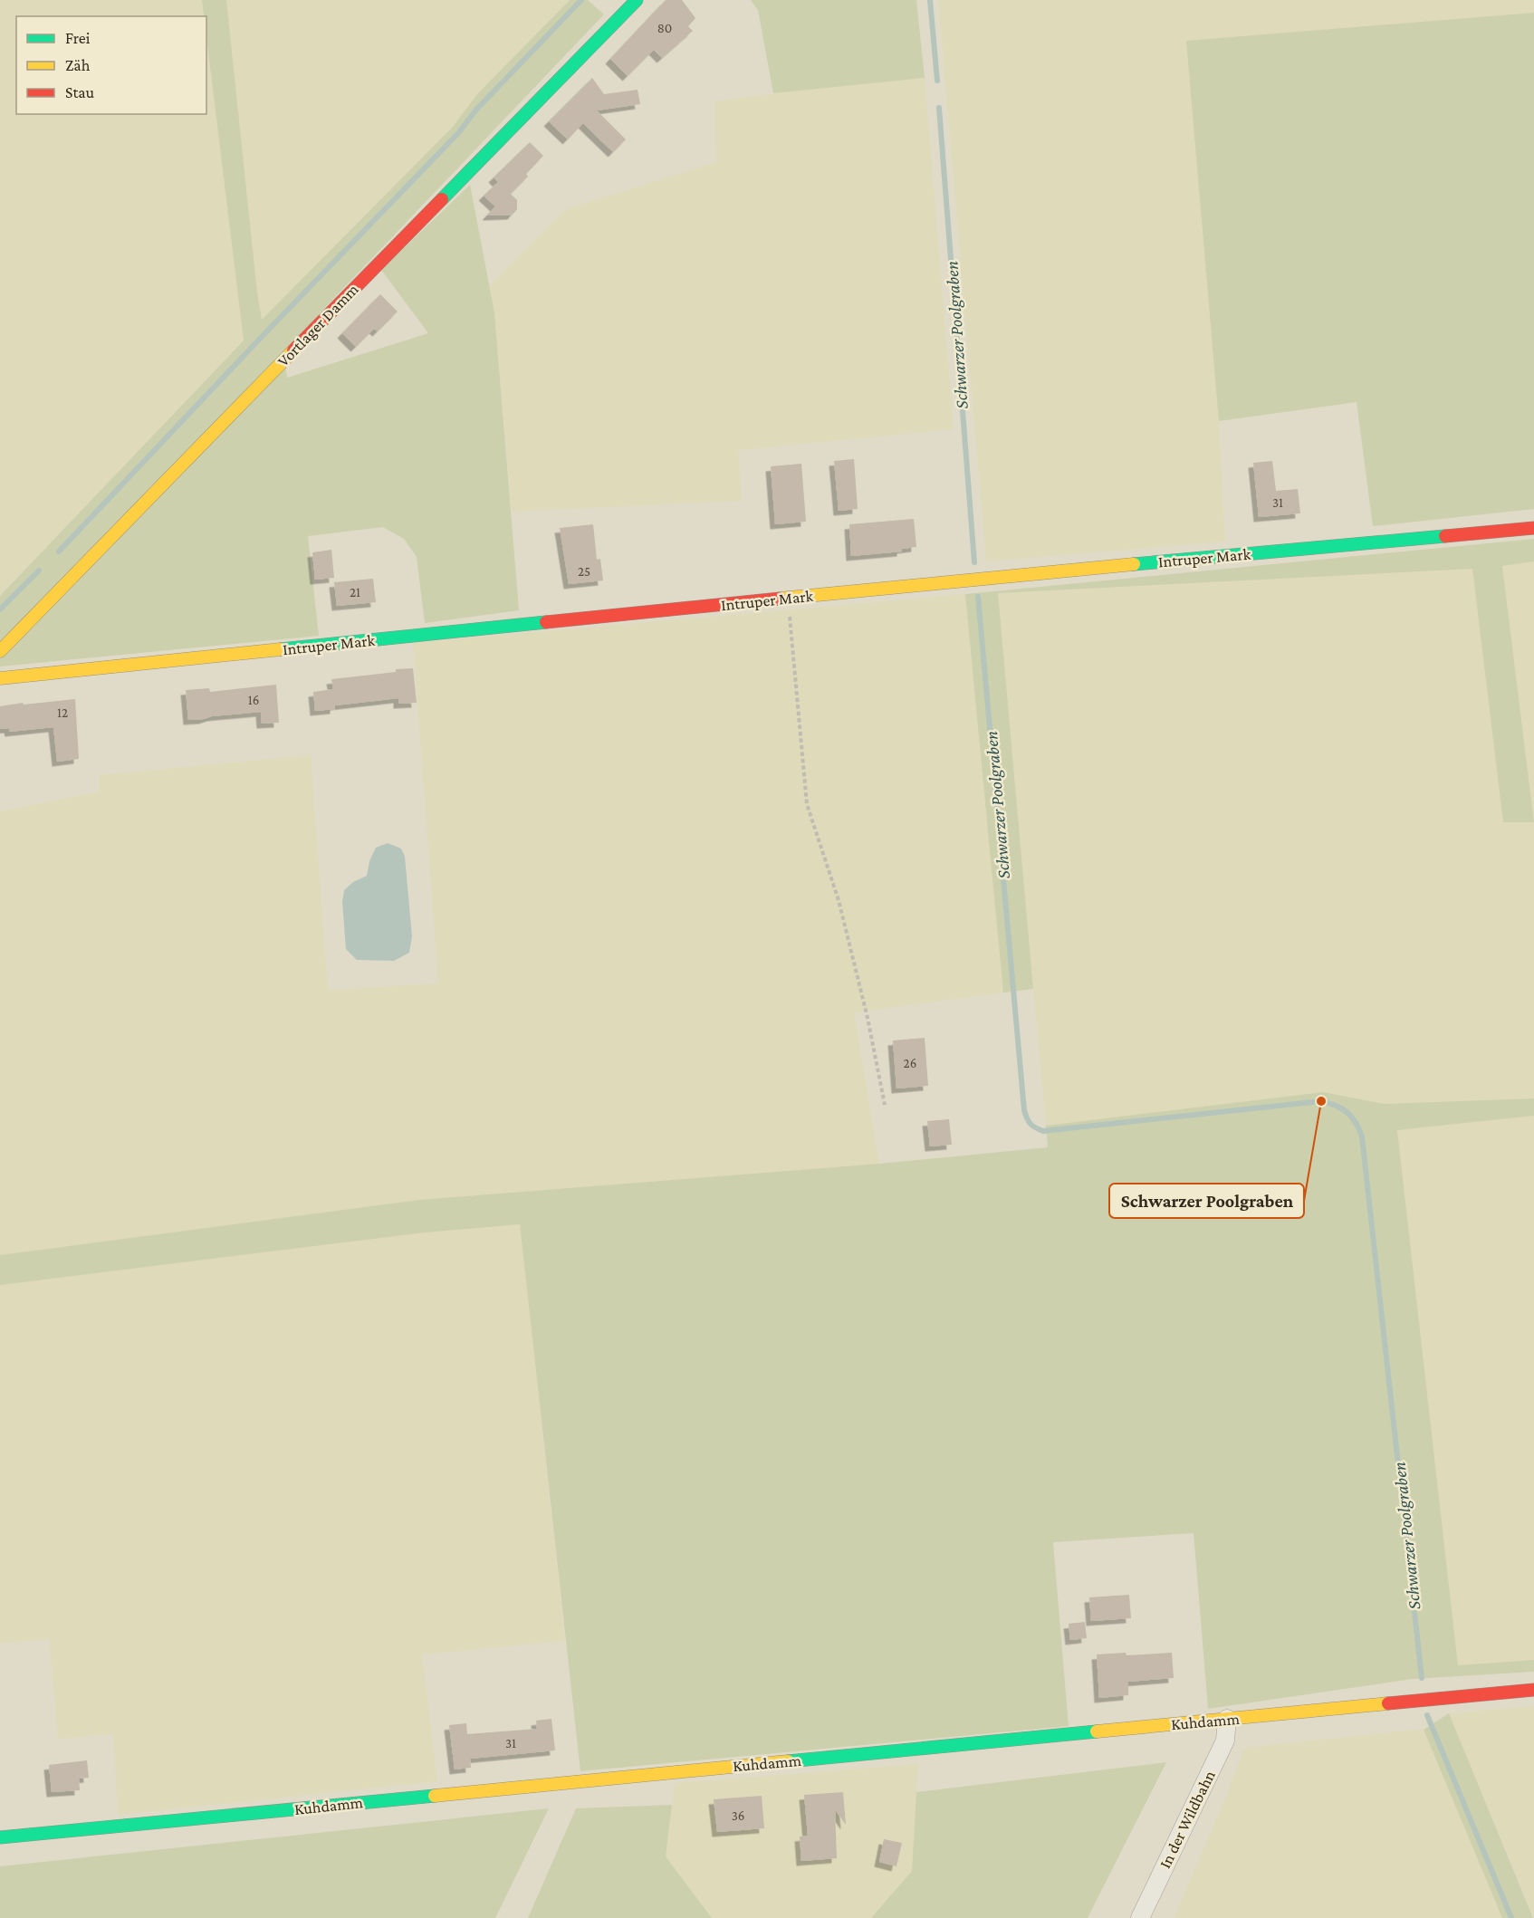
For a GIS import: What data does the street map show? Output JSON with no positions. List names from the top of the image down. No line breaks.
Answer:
{"streets":{"street":["Vortlager Damm","Intruper Mark","Kuhdamm","In der Wildbahn"]},"crossings":[["Kuhdamm","In der Wildbahn"]],"water":["Schwarzer Poolgraben"],"places":["Schwarzer Poolgraben"],"house_numbers":["80","31","25","21","16","12","26","31","36"],"legend":["Frei","Zäh","Stau"]}
